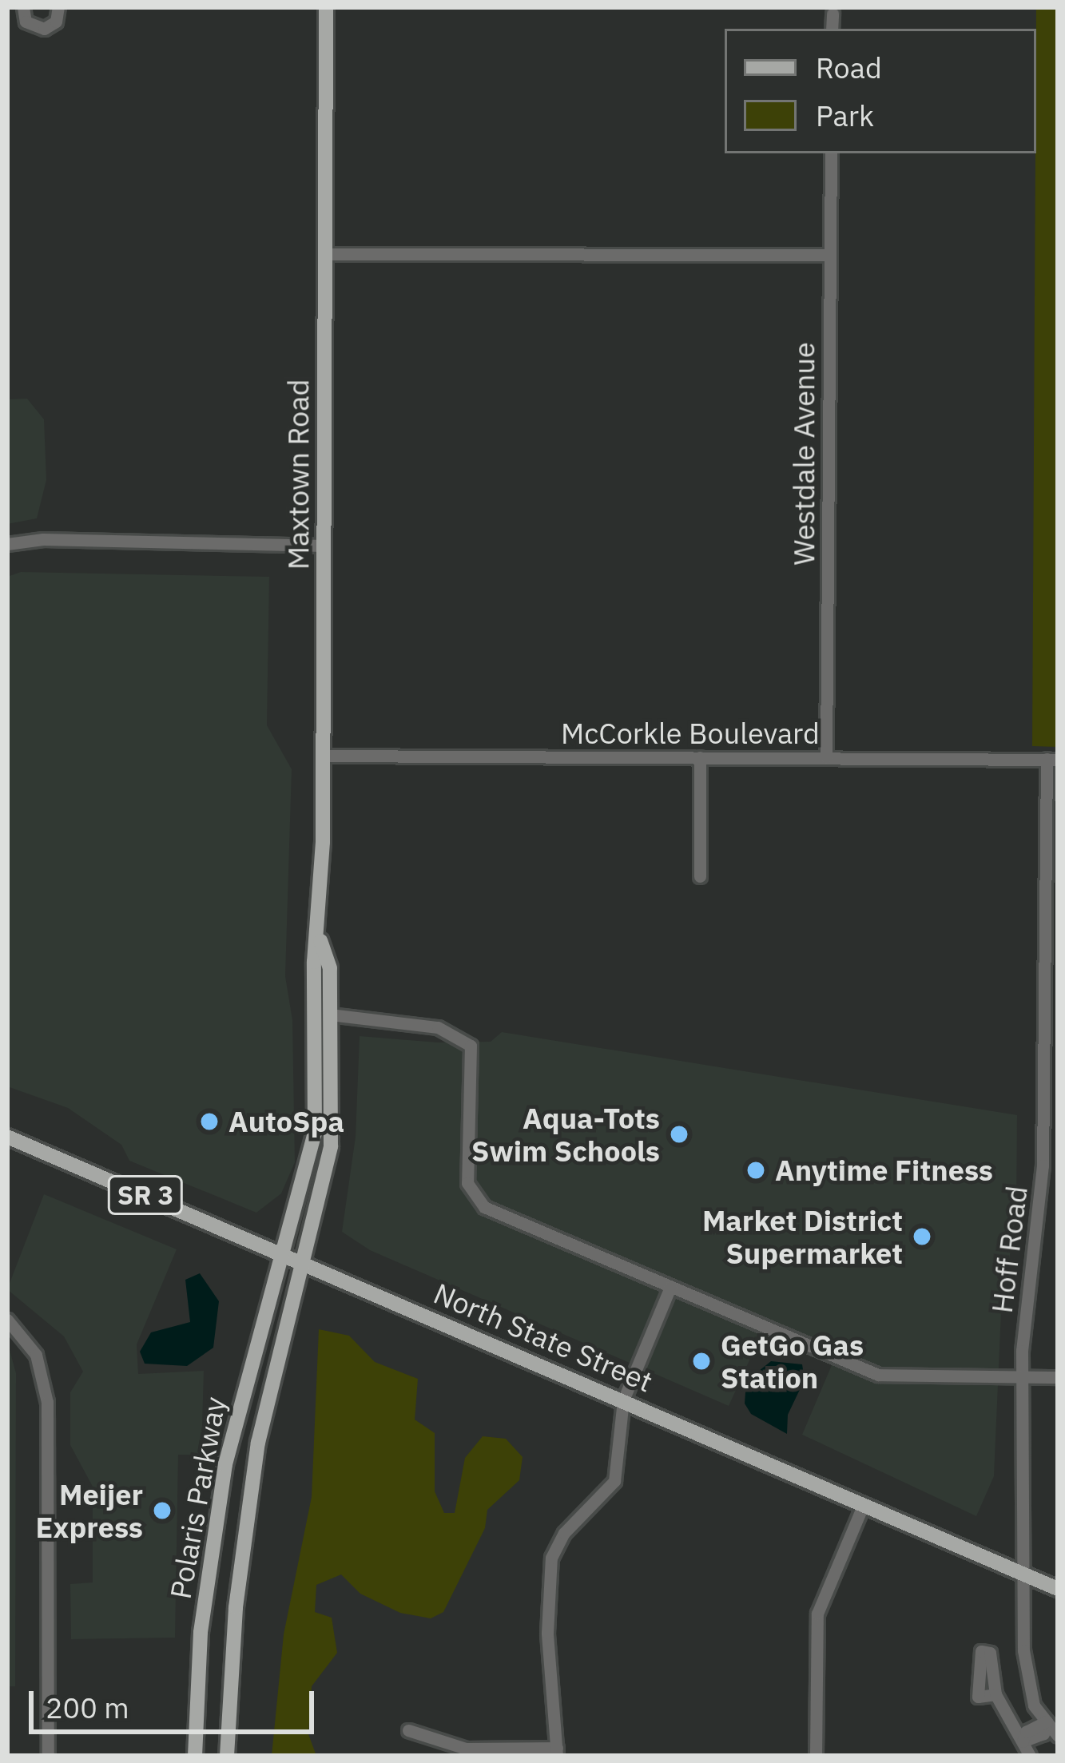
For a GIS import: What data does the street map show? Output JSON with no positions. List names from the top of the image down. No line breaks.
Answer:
{"streets":{"main road":["Maxtown Road","SR 3","North State Street","Polaris Parkway"],"street":["Westdale Avenue","McCorkle Boulevard","Hoff Road"]},"crossings":[["Westdale Avenue","McCorkle Boulevard"],["Maxtown Road","McCorkle Boulevard"],["Maxtown Road","North State Street"],["Maxtown Road","Polaris Parkway"],["McCorkle Boulevard","Hoff Road"],["Hoff Road","North State Street"],["North State Street","Polaris Parkway"]],"places":["AutoSpa","Aqua-Tots Swim Schools","Anytime Fitness","Market District Supermarket","GetGo Gas Station","Meijer Express"],"legend":["Road","Park"],"scale_bar":"200 m"}
